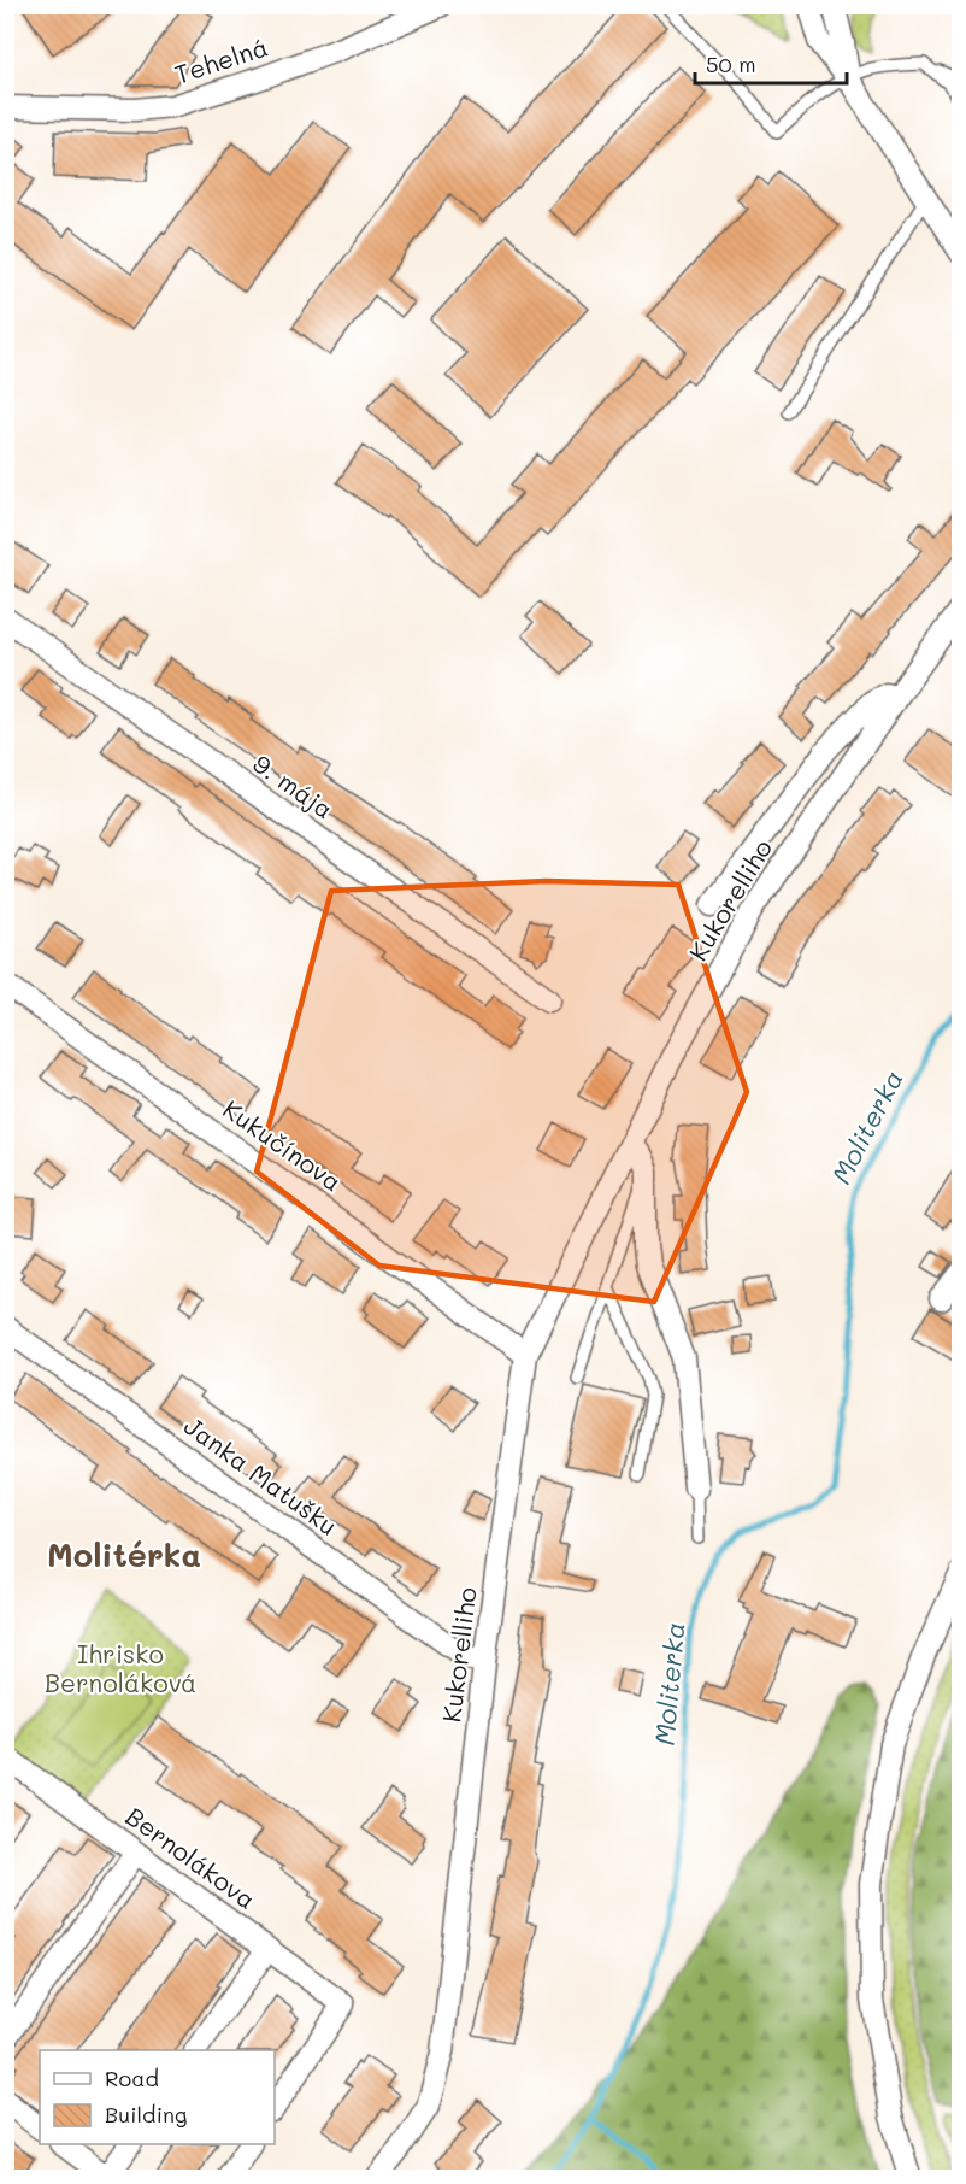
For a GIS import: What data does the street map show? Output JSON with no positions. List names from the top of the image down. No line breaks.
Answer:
{"streets":{"street":["Tehelná","9. mája","Kukorelliho","Kukučínova","Janka Matušku","Bernolákova"]},"crossings":[["Kukorelliho","Kukučínova"],["Kukorelliho","Janka Matušku"]],"districts":["Molitérka"],"water":["Moliterka"],"parks":["Ihrisko Bernoláková"],"legend":["Road","Building"],"scale_bar":"50 m"}
